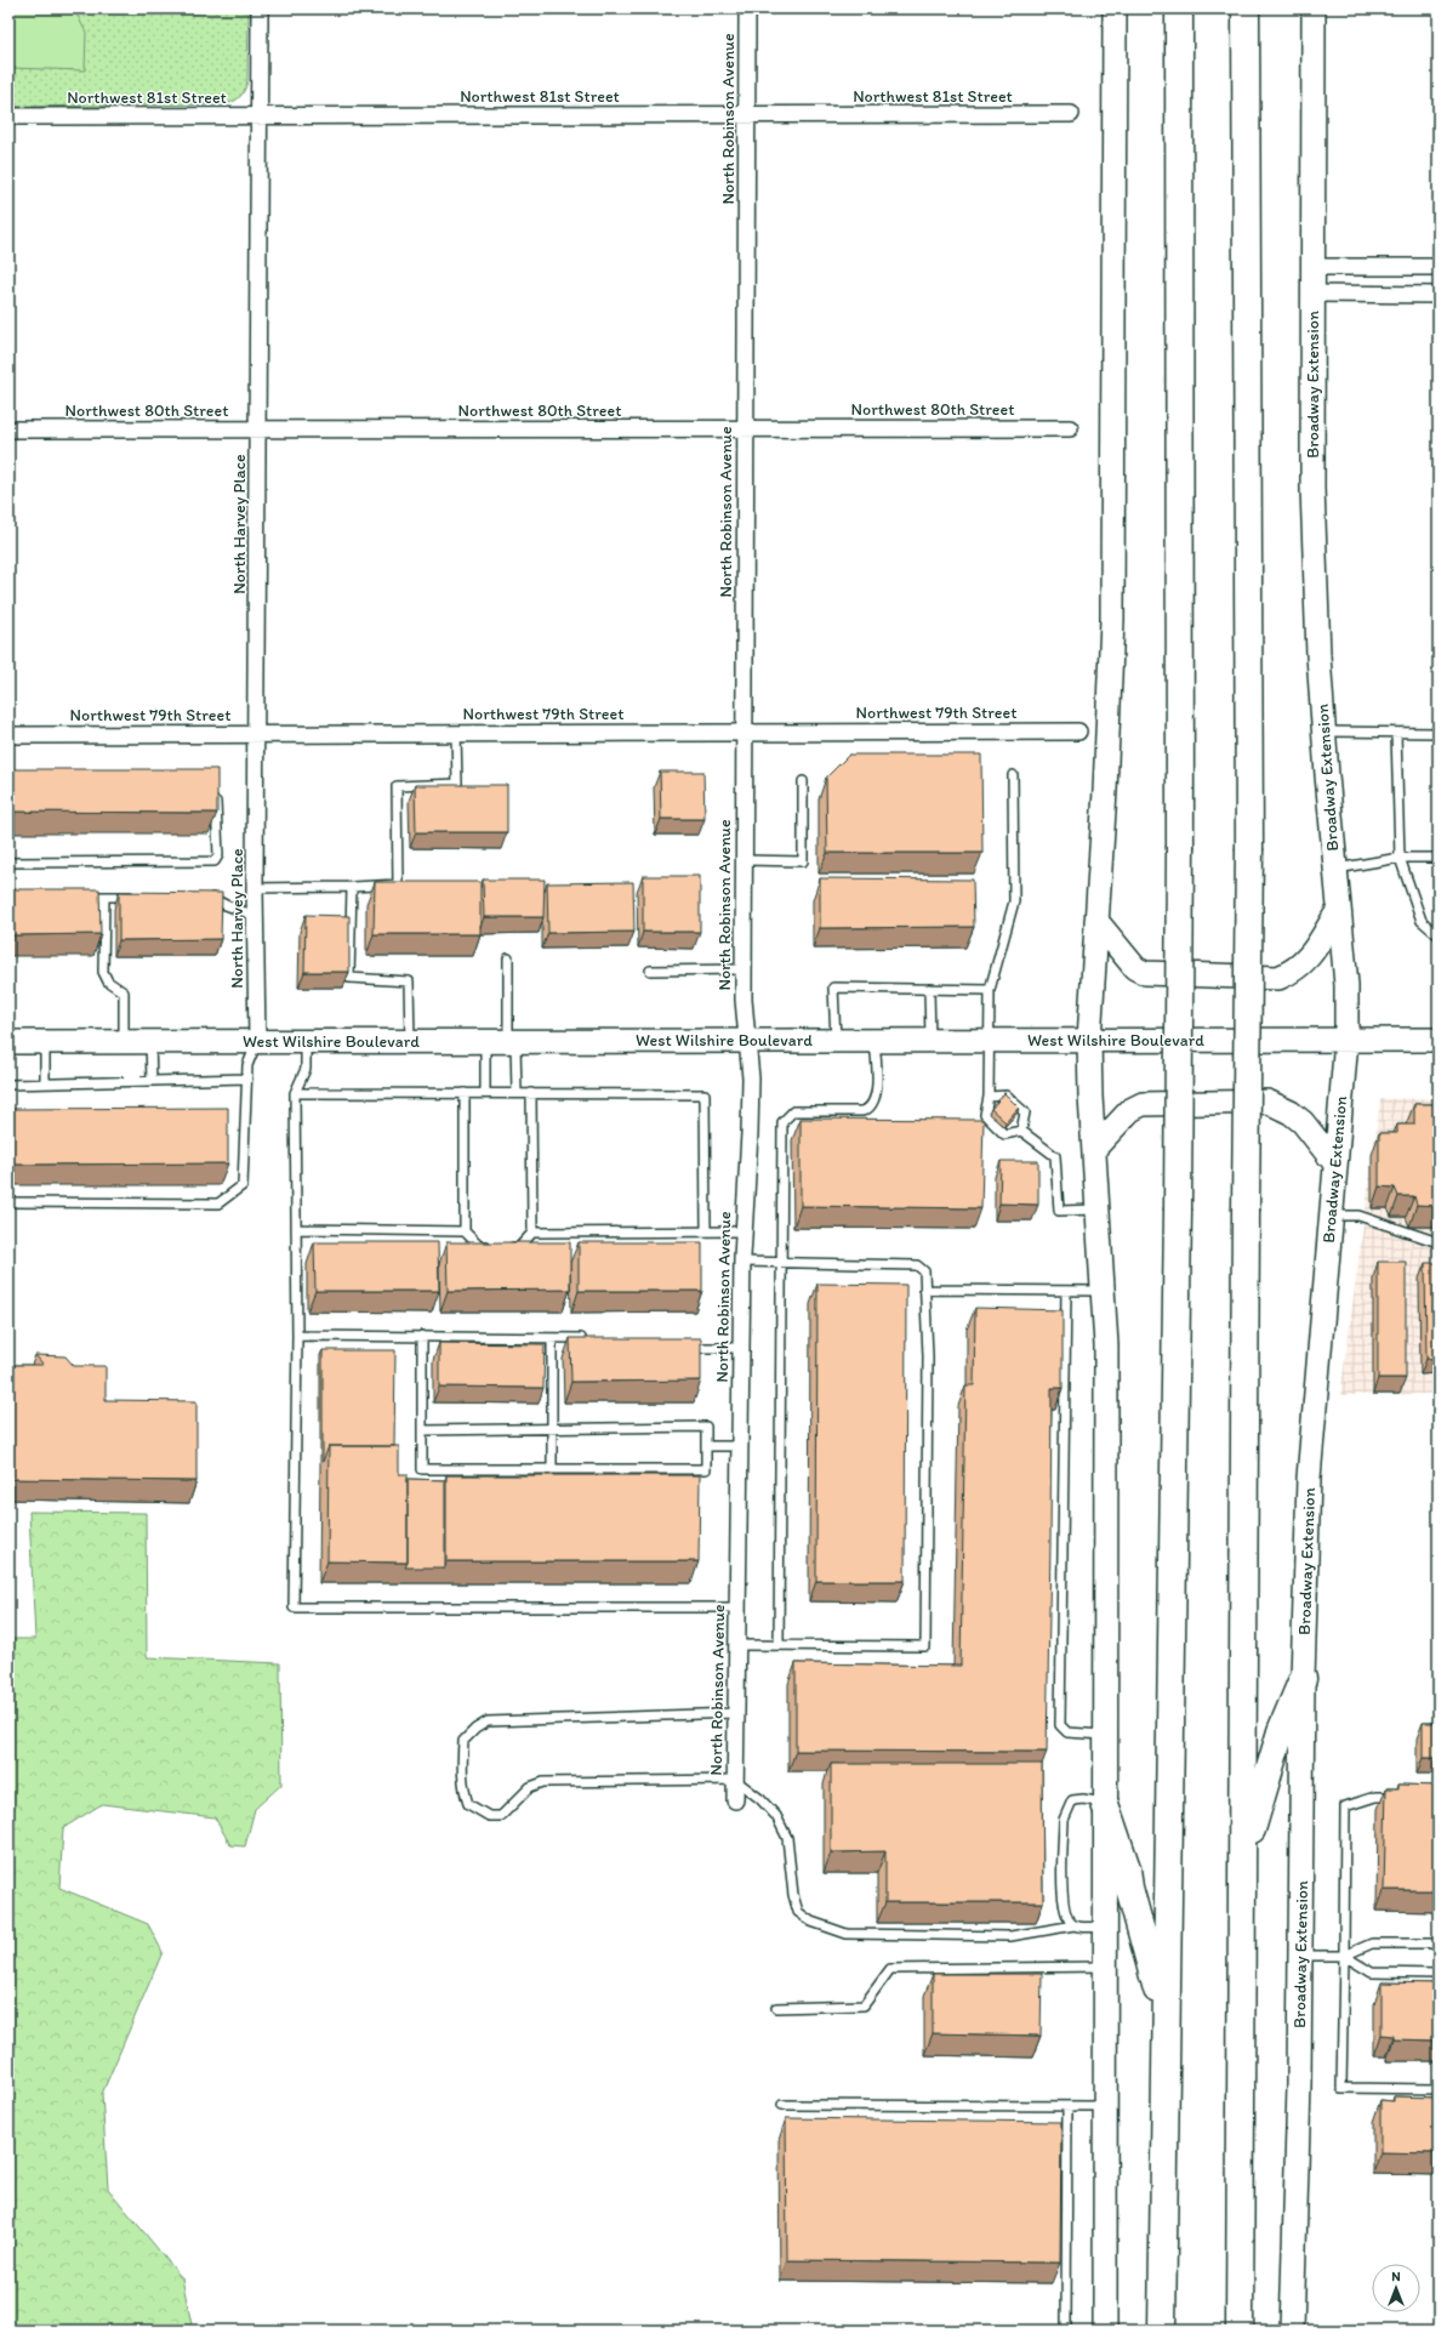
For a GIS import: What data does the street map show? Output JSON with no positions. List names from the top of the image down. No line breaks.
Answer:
{"streets":{"main road":["Broadway Extension","West Wilshire Boulevard"],"street":["Northwest 81st Street","North Robinson Avenue","Northwest 80th Street","North Harvey Place","Northwest 79th Street"]},"crossings":[["Northwest 81st Street","North Robinson Avenue"],["Northwest 81st Street","North Harvey Place"],["North Robinson Avenue","Northwest 80th Street"],["North Robinson Avenue","Northwest 79th Street"],["North Robinson Avenue","West Wilshire Boulevard"],["Broadway Extension","West Wilshire Boulevard"],["Northwest 80th Street","North Harvey Place"],["North Harvey Place","Northwest 79th Street"],["North Harvey Place","West Wilshire Boulevard"]],"north":"top"}
